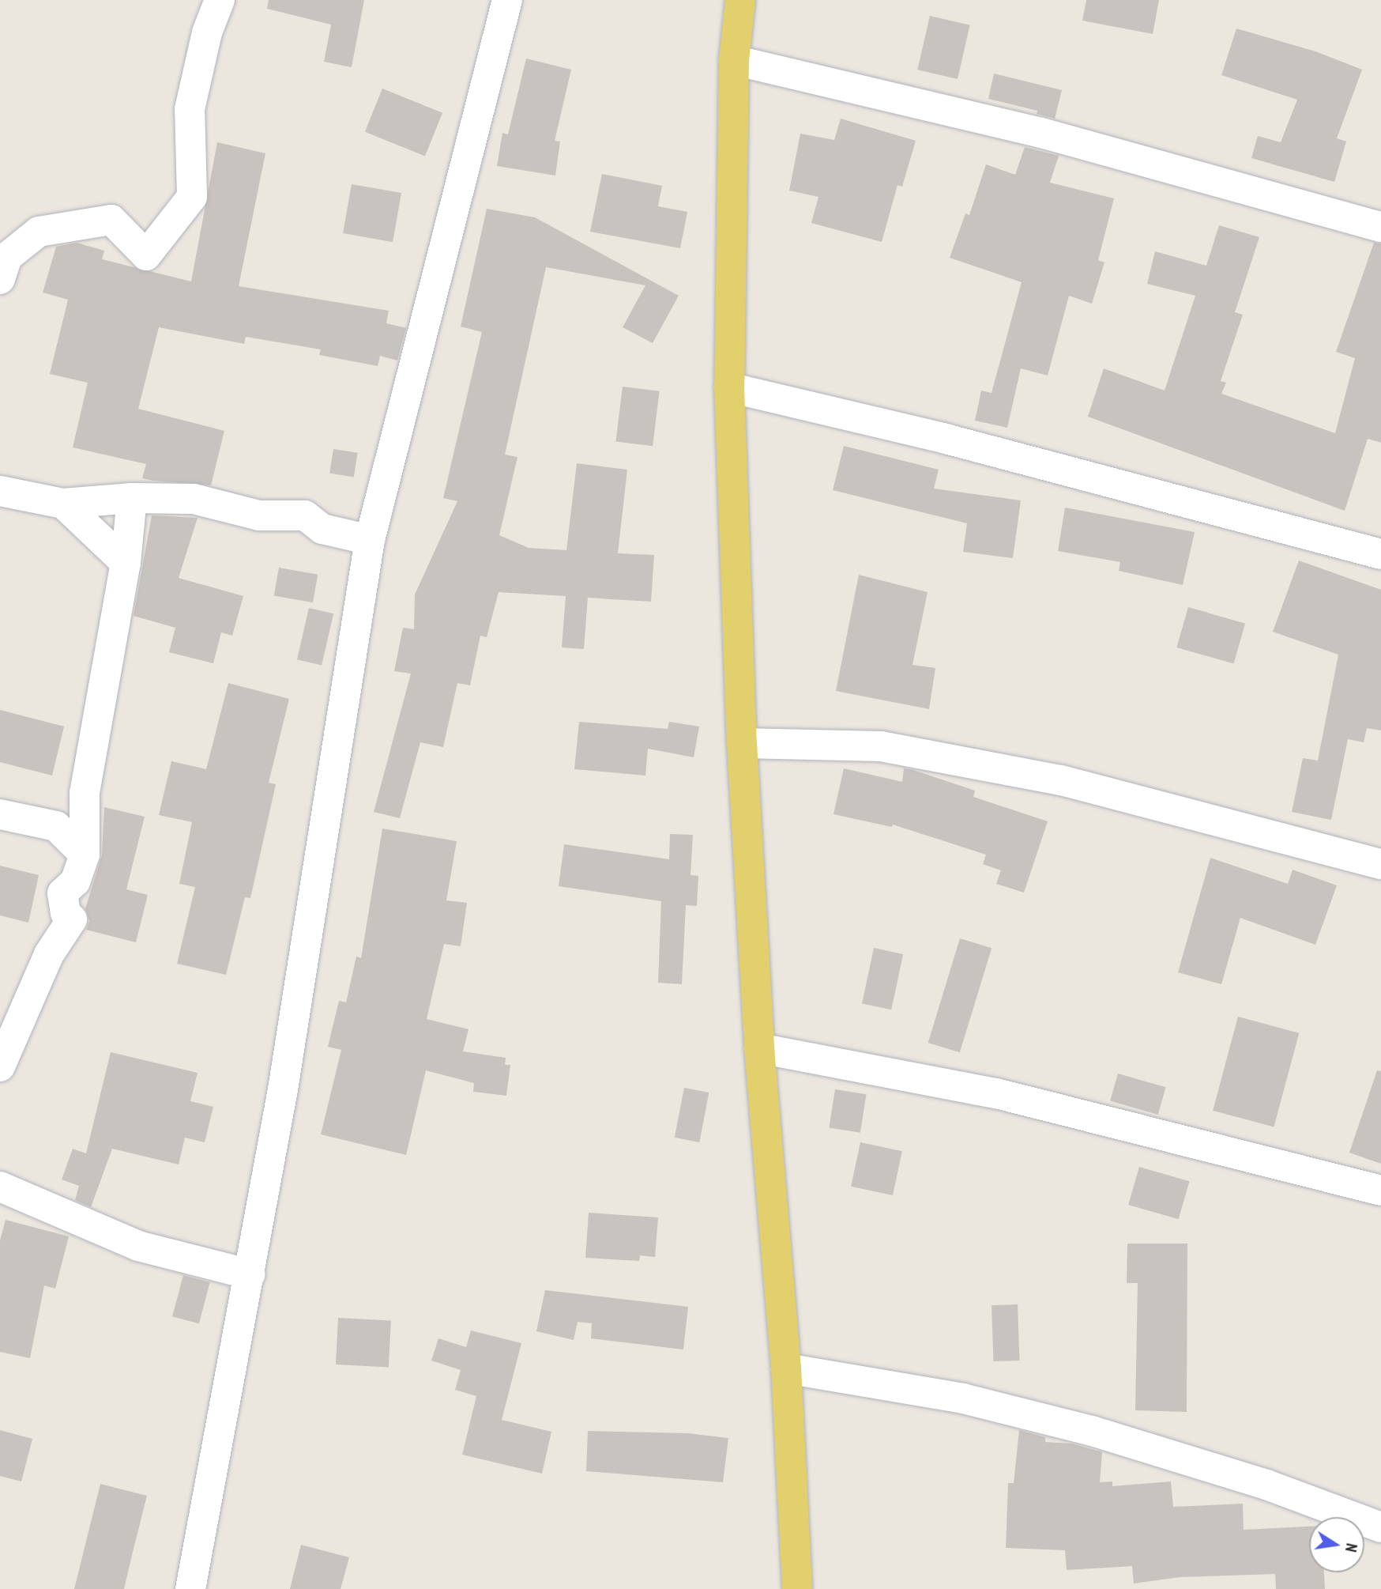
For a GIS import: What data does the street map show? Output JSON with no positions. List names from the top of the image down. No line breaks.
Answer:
{"north":"right"}
